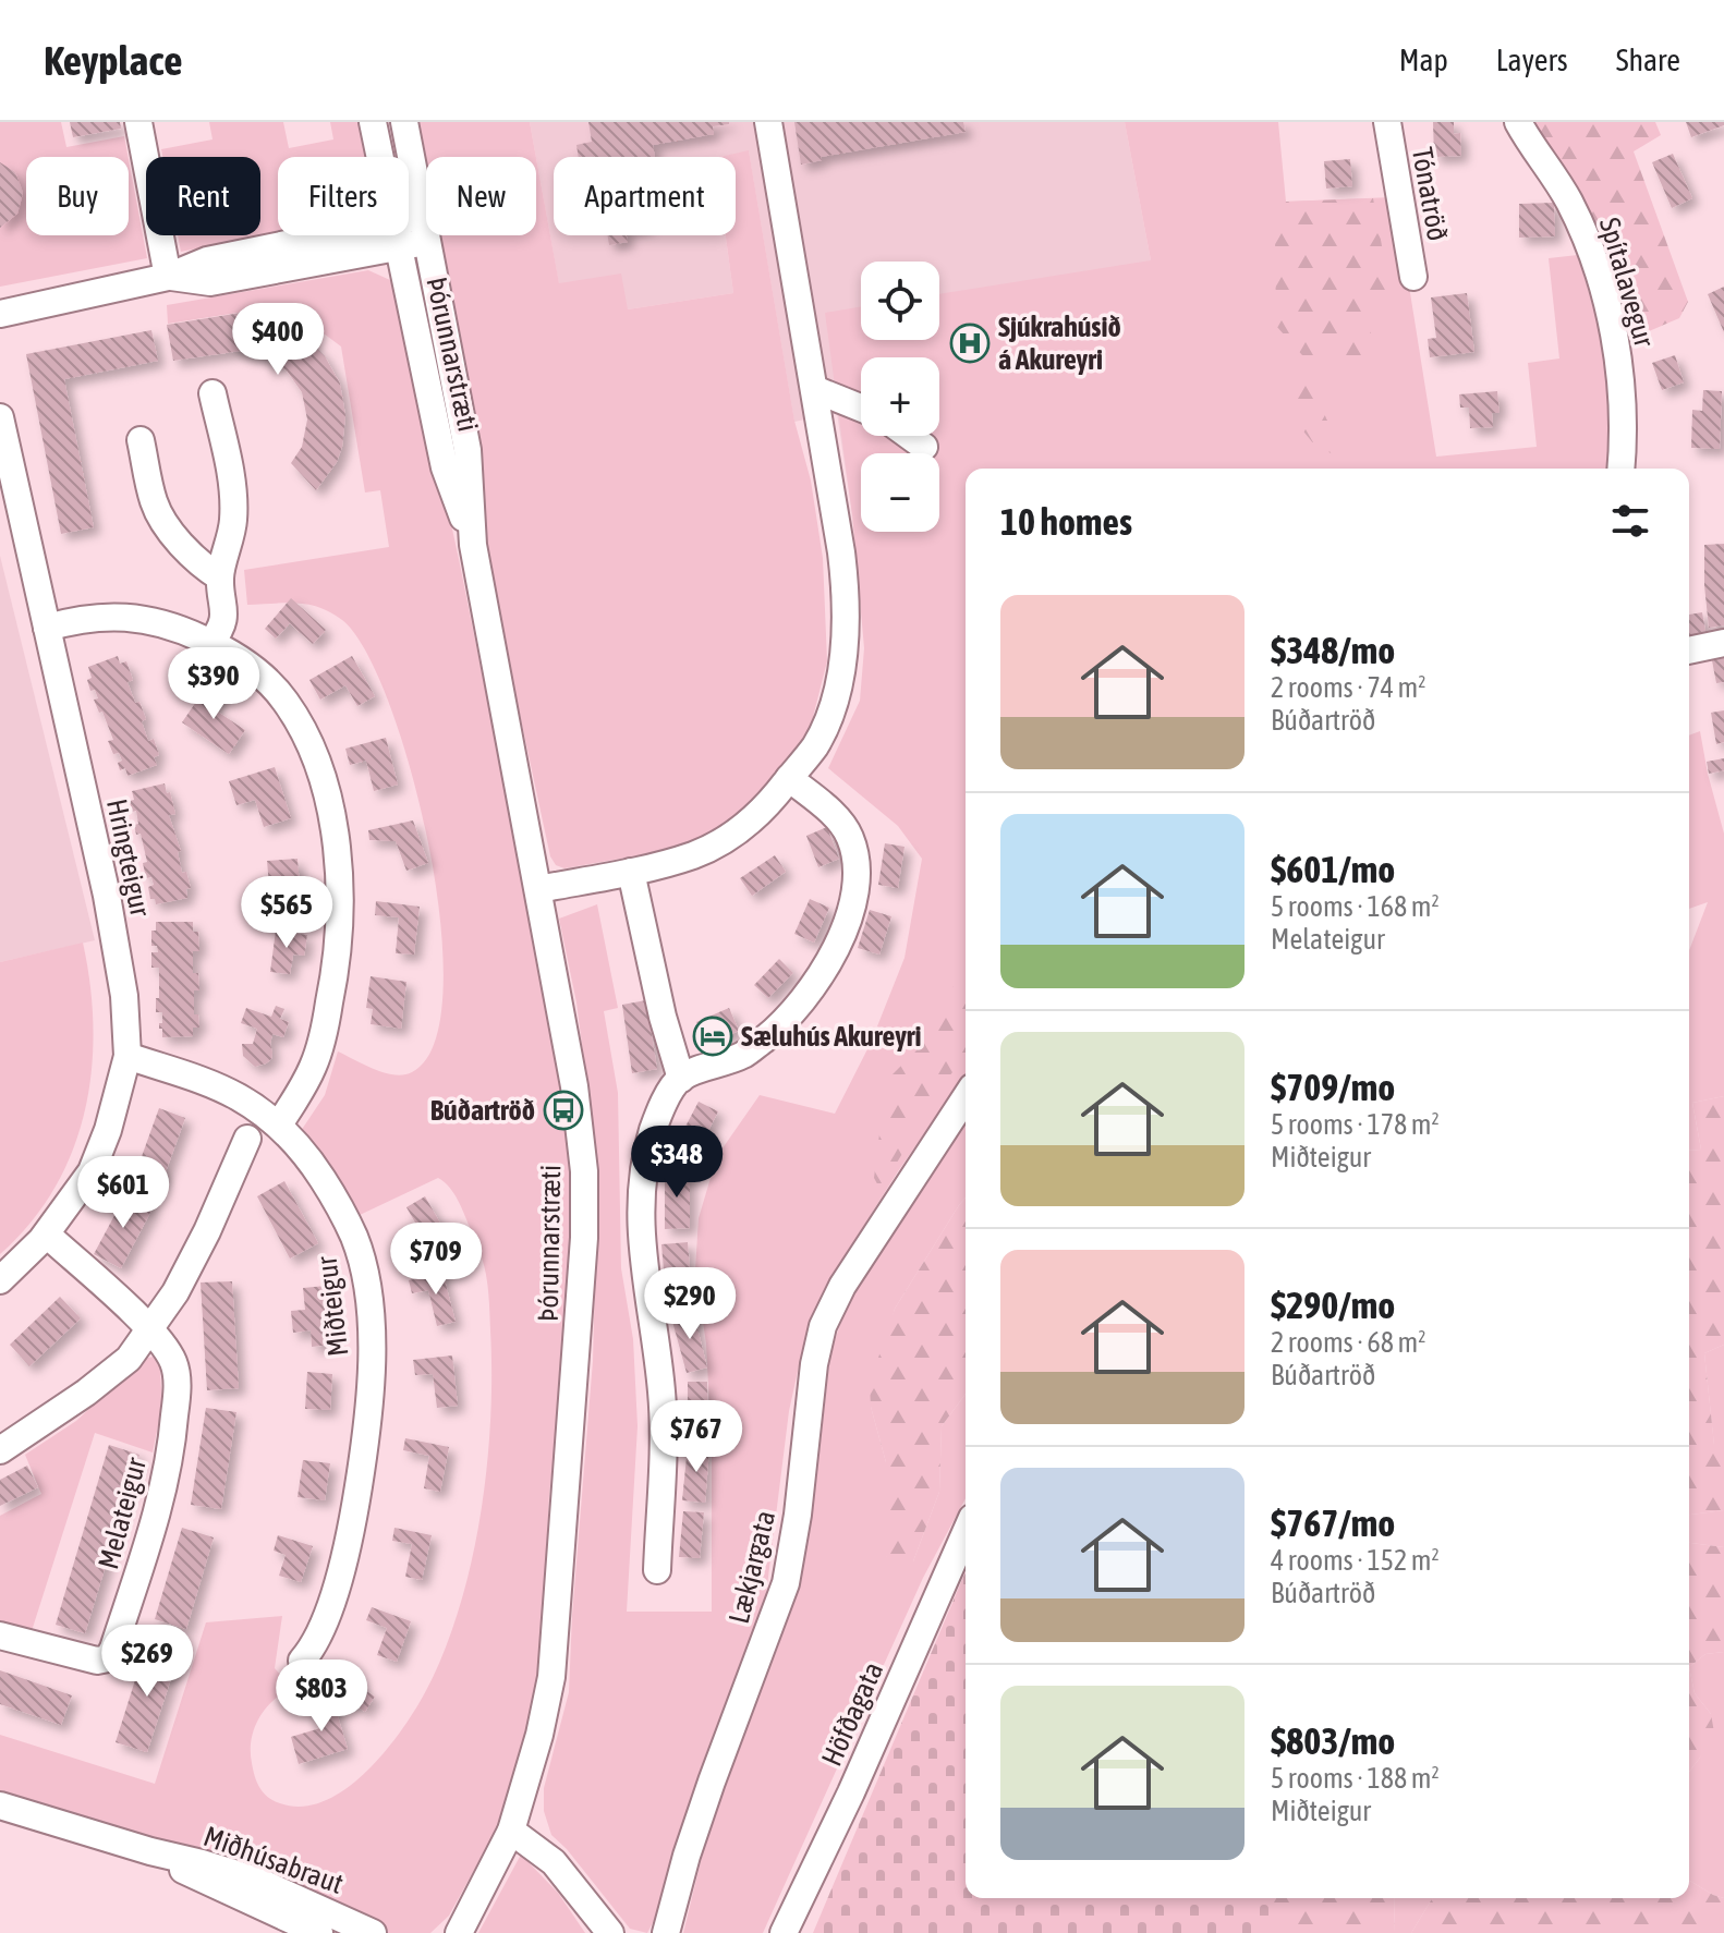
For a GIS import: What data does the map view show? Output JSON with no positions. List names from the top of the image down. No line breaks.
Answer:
{"streets":{"street":["Tónatröð","Spítalavegur","Þórunnarstræti","Hringteigur","Miðteigur","Melateigur","Lækjargata","Höfðagata","Miðhúsabraut"]},"crossings":[["Hringteigur","Miðteigur"],["Hringteigur","Melateigur"]],"places":{"hospital":["Sjúkrahúsið á Akureyri"],"hotel":["Sæluhús Akureyri"],"bus stop":["Búðartröð"]},"page":{"header":"Keyplace","nav":["Map","Layers","Share"],"chip":["Buy","Rent","Filters","New","Apartment"],"map_buttons":["+","−"],"price":["$400","$390","$565","$348","$601","$709","$290","$767","$269","$803"],"heading":"10 homes","list":[{"name":"$348/mo","note":"2 rooms · 74 m² · Búðartröð"},{"name":"$601/mo","note":"5 rooms · 168 m² · Melateigur"},{"name":"$709/mo","note":"5 rooms · 178 m² · Miðteigur"},{"name":"$290/mo","note":"2 rooms · 68 m² · Búðartröð"},{"name":"$767/mo","note":"4 rooms · 152 m² · Búðartröð"},{"name":"$803/mo","note":"5 rooms · 188 m² · Miðteigur"}]}}
